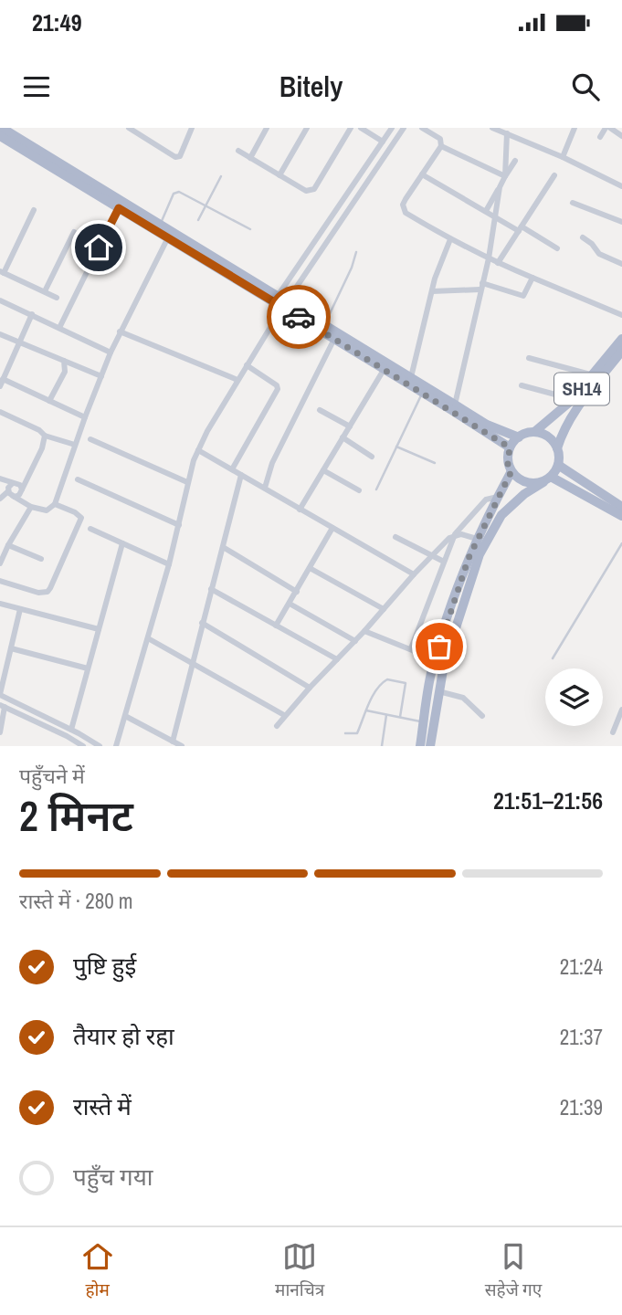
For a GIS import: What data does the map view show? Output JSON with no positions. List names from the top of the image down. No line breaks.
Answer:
{"streets":{"main road":["SH14"]},"page":{"status":"21:49","header":"Bitely","heading":["2 मिनट","पहुँचने में","21:51–21:56"],"bar":"रास्ते में · 280 m","list":[["पुष्टि हुई","21:24"],["तैयार हो रहा","21:37"],["रास्ते में","21:39"],"पहुँच गया"],"tabs":["होम","मानचित्र","सहेजे गए"]}}
